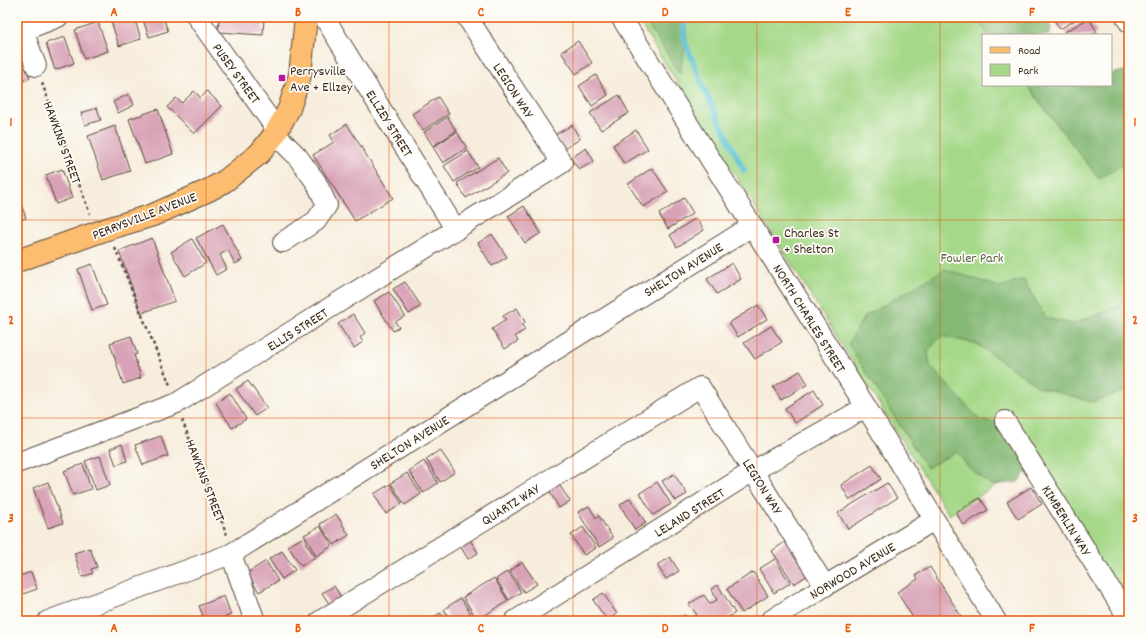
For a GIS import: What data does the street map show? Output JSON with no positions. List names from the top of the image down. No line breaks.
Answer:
{"streets":{"main road":["PERRYSVILLE AVENUE"],"street":["PUSEY STREET","LEGION WAY","ELLZEY STREET","SHELTON AVENUE","NORTH CHARLES STREET","ELLIS STREET","QUARTZ WAY","LELAND STREET","KIMBERLIN WAY","NORWOOD AVENUE"],"path":["HAWKINS STREET"]},"crossings":[["PUSEY STREET","PERRYSVILLE AVENUE"],["LEGION WAY","ELLIS STREET"],["LEGION WAY","QUARTZ WAY"],["LEGION WAY","LELAND STREET"],["LEGION WAY","NORWOOD AVENUE"],["ELLZEY STREET","ELLIS STREET"],["HAWKINS STREET","SHELTON AVENUE"],["SHELTON AVENUE","NORTH CHARLES STREET"],["NORTH CHARLES STREET","LELAND STREET"],["NORTH CHARLES STREET","NORWOOD AVENUE"]],"parks":["Fowler Park"],"places":{"transit":["Perrysville Ave + Ellzey","Charles St + Shelton"]},"legend":["Road","Park"],"grid":{"columns":["A","B","C","D","E","F"],"rows":["1","2","3"]}}
